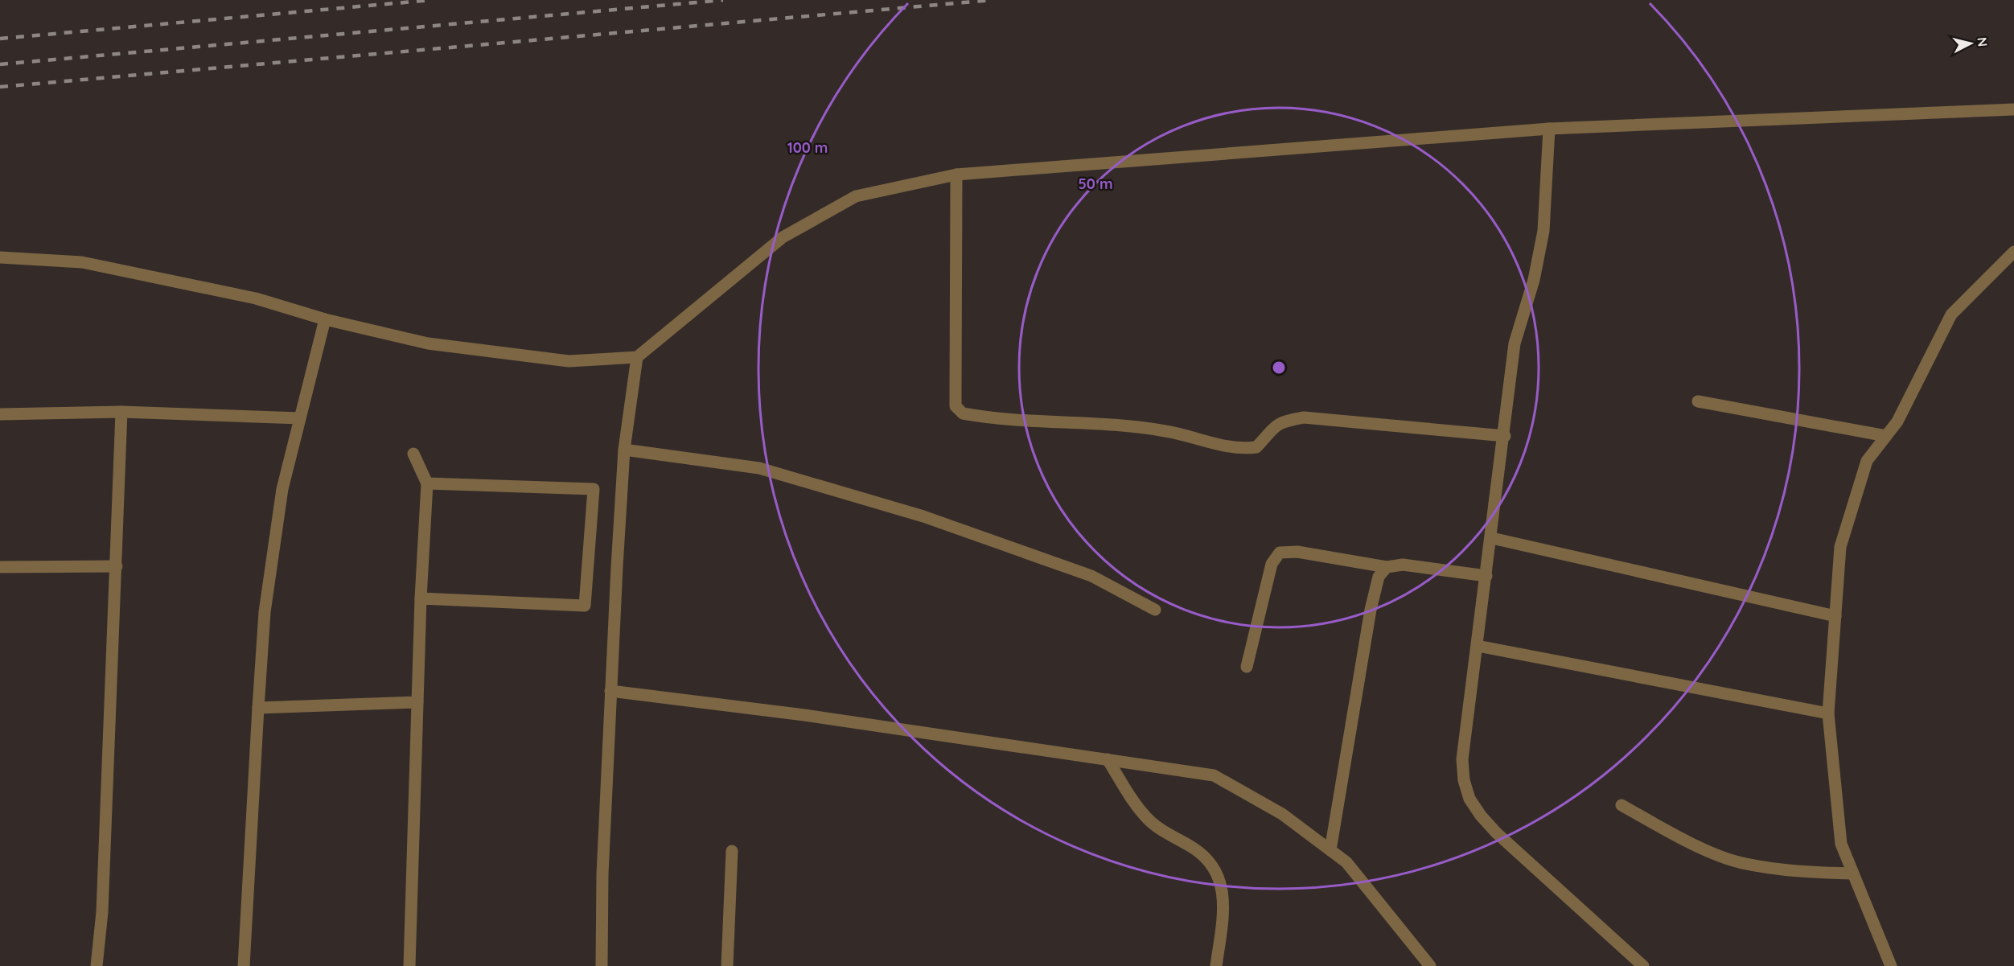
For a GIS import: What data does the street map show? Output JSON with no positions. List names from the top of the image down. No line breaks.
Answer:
{"north":"right","rings":["100 m","50 m"]}
